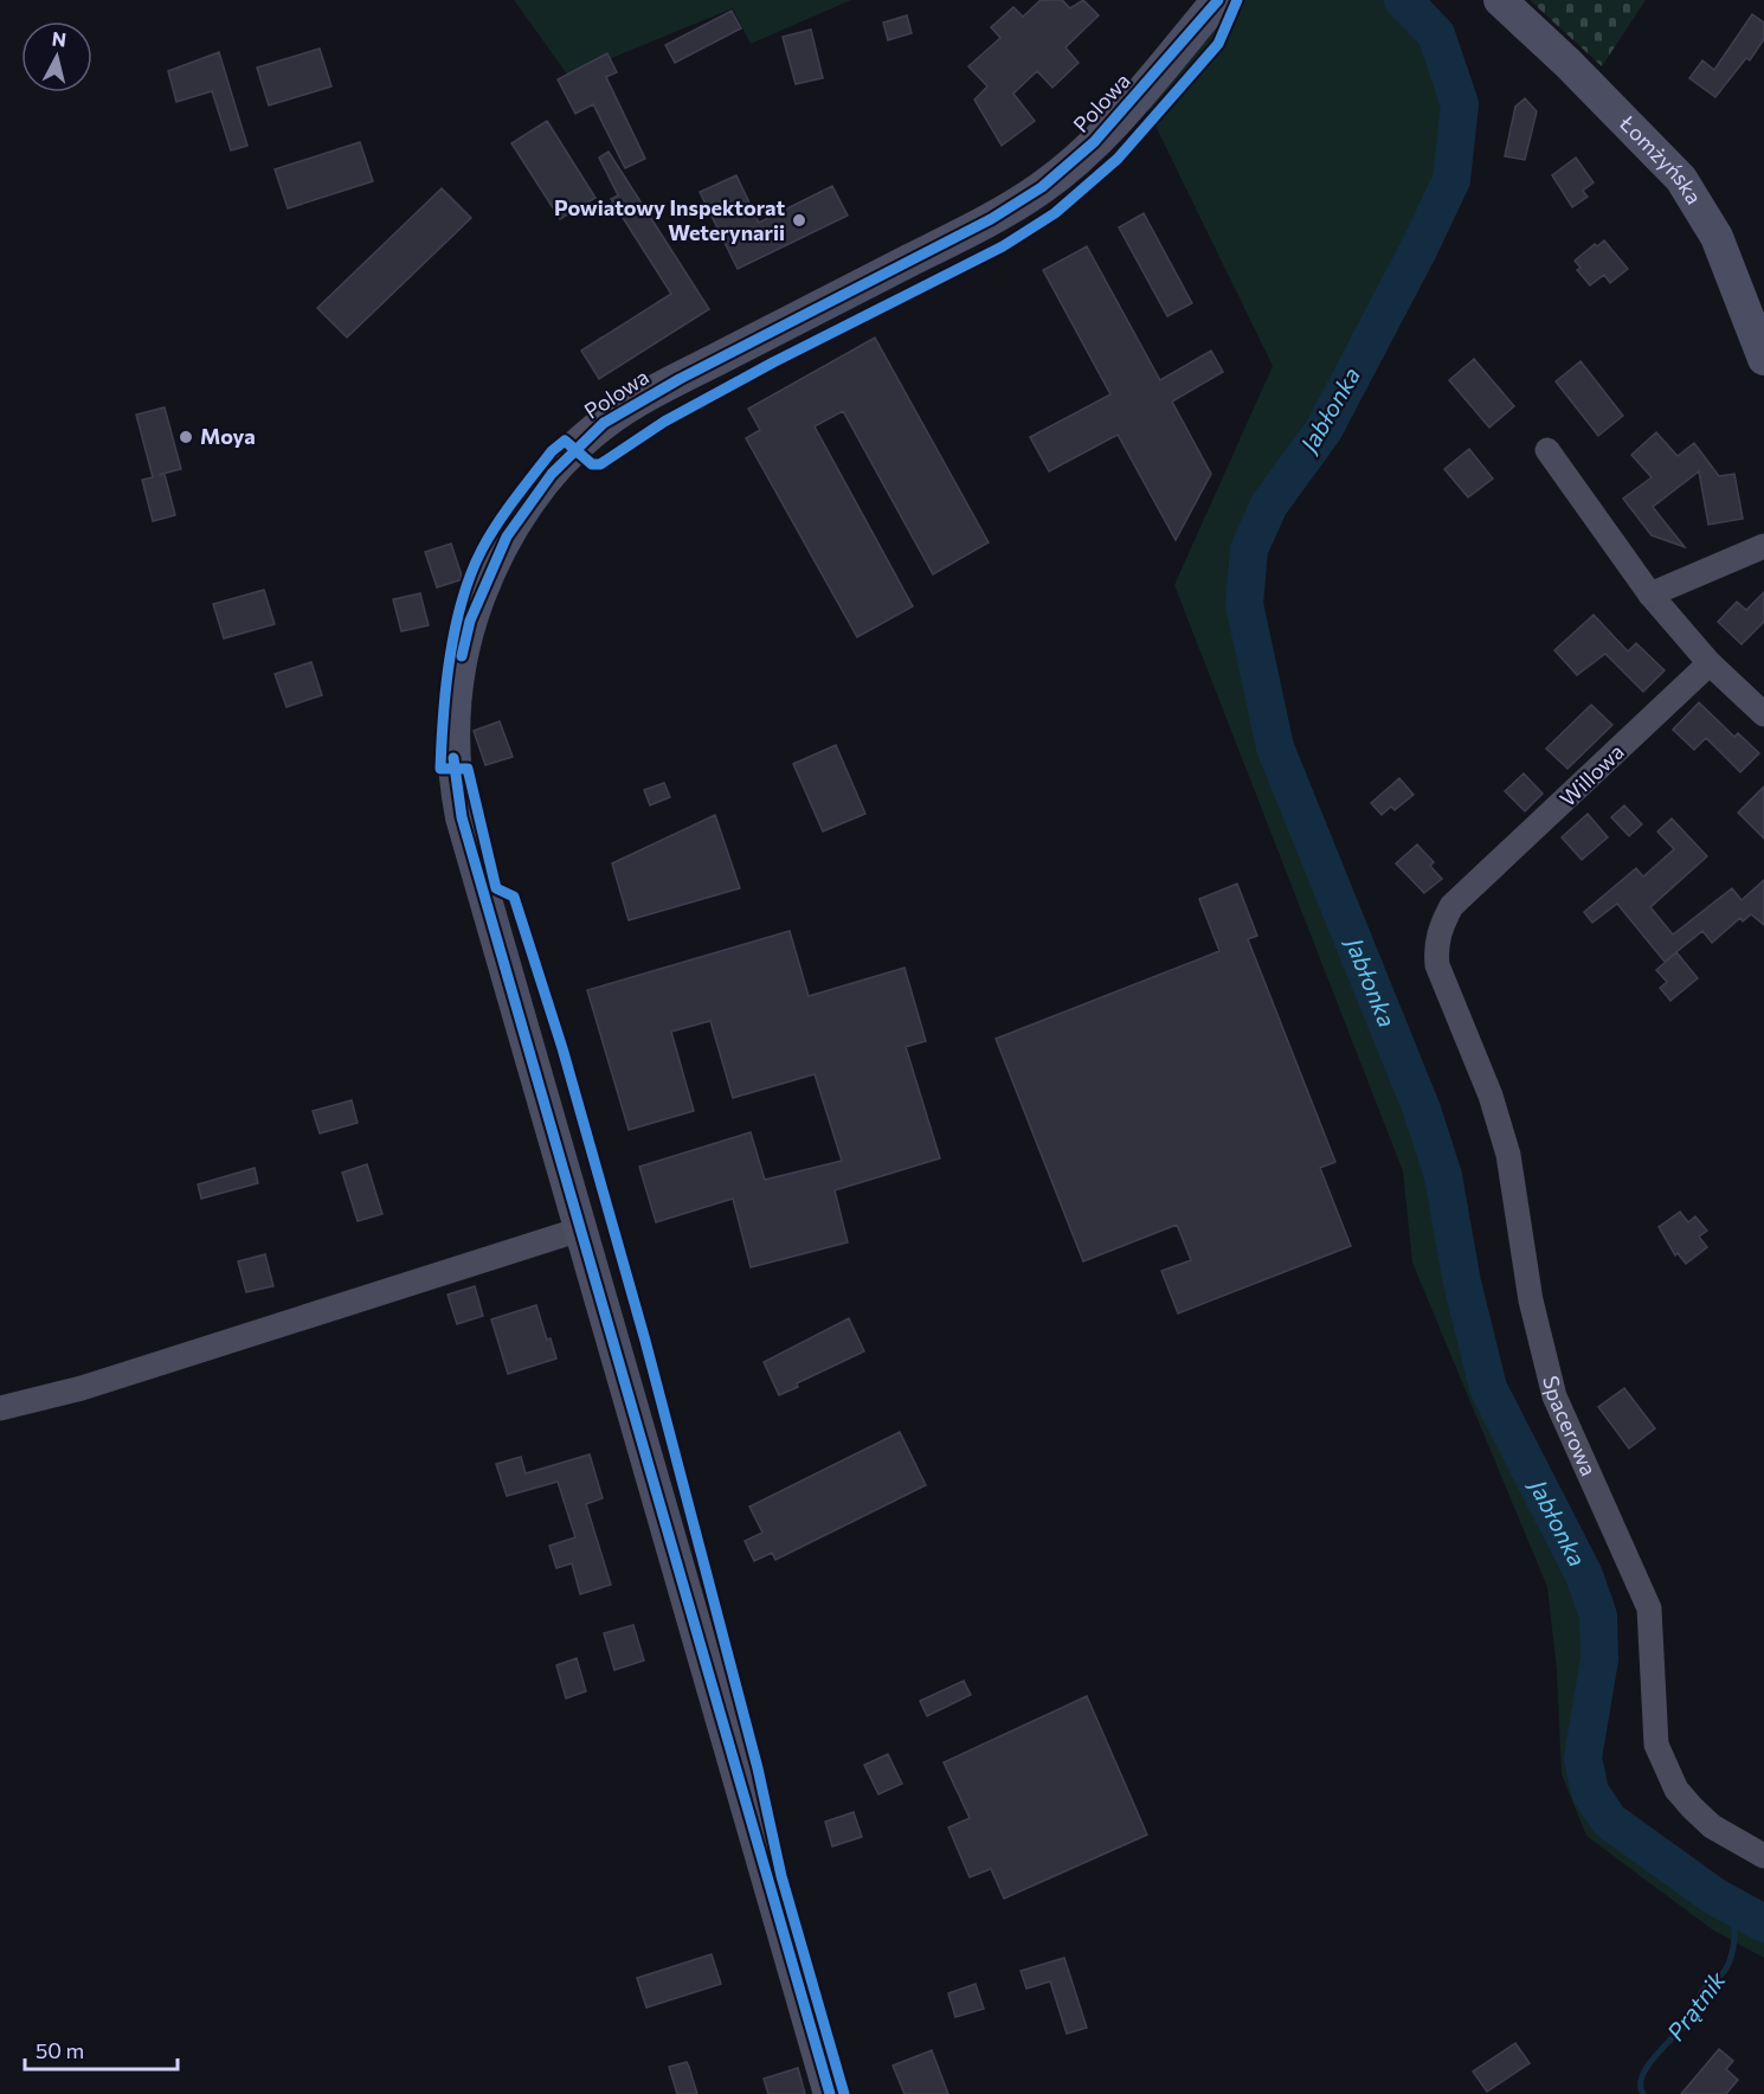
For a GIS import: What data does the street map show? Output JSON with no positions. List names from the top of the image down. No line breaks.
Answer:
{"streets":{"street":["Polowa","Łomżyńska","Willowa","Spacerowa"]},"crossings":[["Willowa","Spacerowa"]],"water":["Jabłonka","Prątnik"],"places":["Powiatowy Inspektorat Weterynarii","Moya"],"scale_bar":"50 m","north":"top"}
